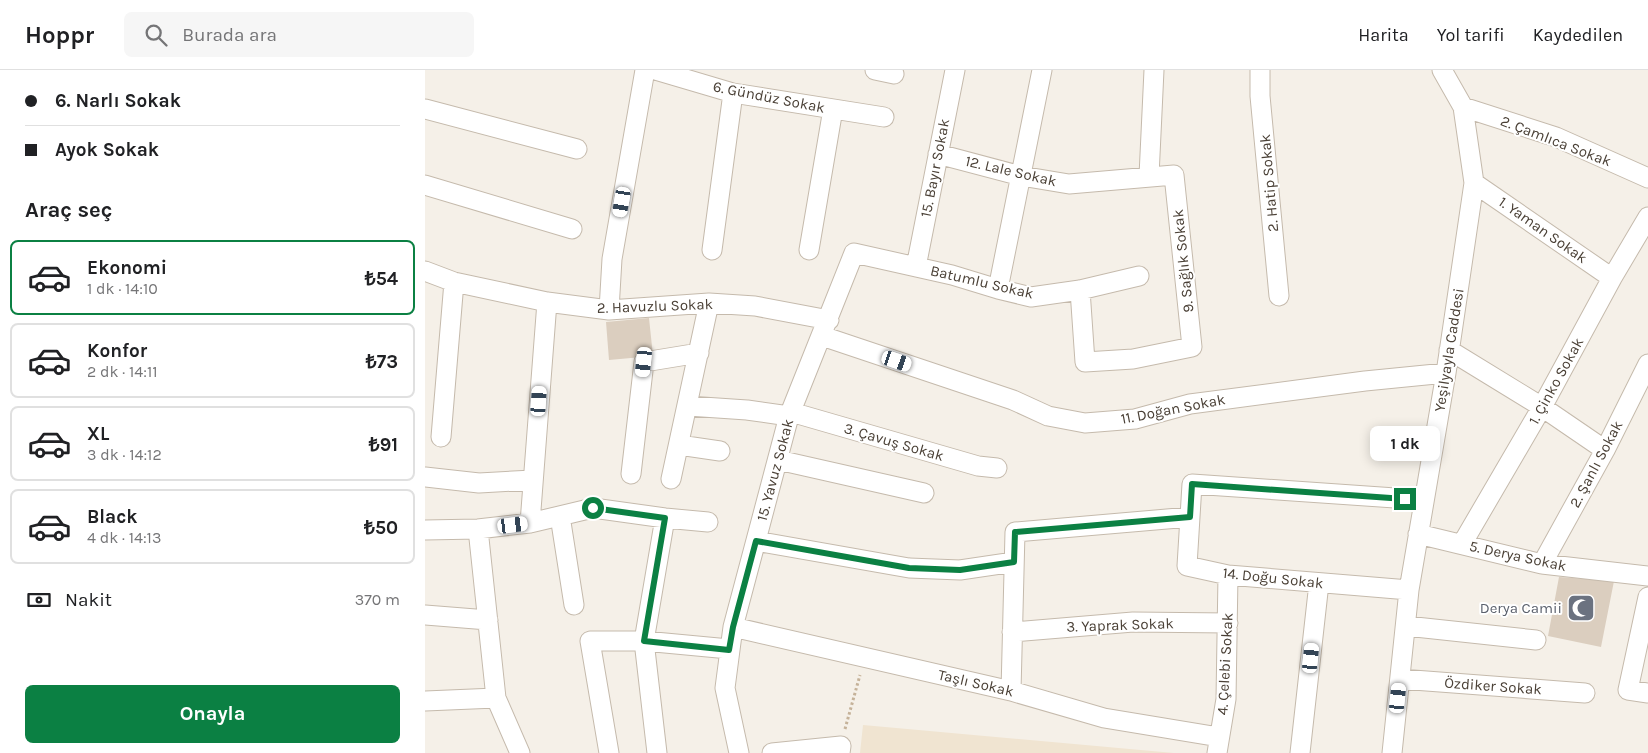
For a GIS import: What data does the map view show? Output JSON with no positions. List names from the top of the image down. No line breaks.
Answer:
{"streets":{"street":["6. Gündüz Sokak","2. Çamlıca Sokak","15. Bayır Sokak","12. Lale Sokak","2. Hatip Sokak","1. Yaman Sokak","9. Sağlık Sokak","Batumlu Sokak","2. Havuzlu Sokak","Yeşilyayla Caddesi","1. Çinko Sokak","11. Doğan Sokak","3. Çavuş Sokak","2. Şanlı Sokak","15. Yavuz Sokak","5. Derya Sokak","14. Doğu Sokak","3. Yaprak Sokak","4. Çelebi Sokak","Taşlı Sokak","Özdiker Sokak"]},"crossings":[["2. Çamlıca Sokak","Yeşilyayla Caddesi"],["15. Bayır Sokak","12. Lale Sokak"],["15. Bayır Sokak","Batumlu Sokak"],["12. Lale Sokak","9. Sağlık Sokak"],["1. Yaman Sokak","Yeşilyayla Caddesi"],["1. Yaman Sokak","1. Çinko Sokak"],["9. Sağlık Sokak","Batumlu Sokak"],["Batumlu Sokak","15. Yavuz Sokak"],["2. Havuzlu Sokak","11. Doğan Sokak"],["2. Havuzlu Sokak","15. Yavuz Sokak"],["Yeşilyayla Caddesi","11. Doğan Sokak"],["Yeşilyayla Caddesi","5. Derya Sokak"],["Yeşilyayla Caddesi","14. Doğu Sokak"],["Yeşilyayla Caddesi","Özdiker Sokak"],["1. Çinko Sokak","5. Derya Sokak"],["11. Doğan Sokak","15. Yavuz Sokak"],["3. Çavuş Sokak","15. Yavuz Sokak"],["2. Şanlı Sokak","5. Derya Sokak"],["15. Yavuz Sokak","Taşlı Sokak"],["14. Doğu Sokak","4. Çelebi Sokak"],["3. Yaprak Sokak","4. Çelebi Sokak"],["4. Çelebi Sokak","Taşlı Sokak"]],"places":{"mosque":["Derya Camii"]},"page":{"header":"Hoppr","search":"Burada ara","nav":["Harita","Yol tarifi","Kaydedilen"],"banner":["6. Narlı Sokak","Ayok Sokak"],"heading":"Araç seç","list":[{"name":"Ekonomi","note":"1 dk · 14:10","value":"₺54"},{"name":"Konfor","note":"2 dk · 14:11","value":"₺73"},{"name":"XL","note":"3 dk · 14:12","value":"₺91"},{"name":"Black","note":"4 dk · 14:13","value":"₺50"}],"bubble":"1 dk","pay":["Nakit","370 m"],"buttons":"Onayla"}}
